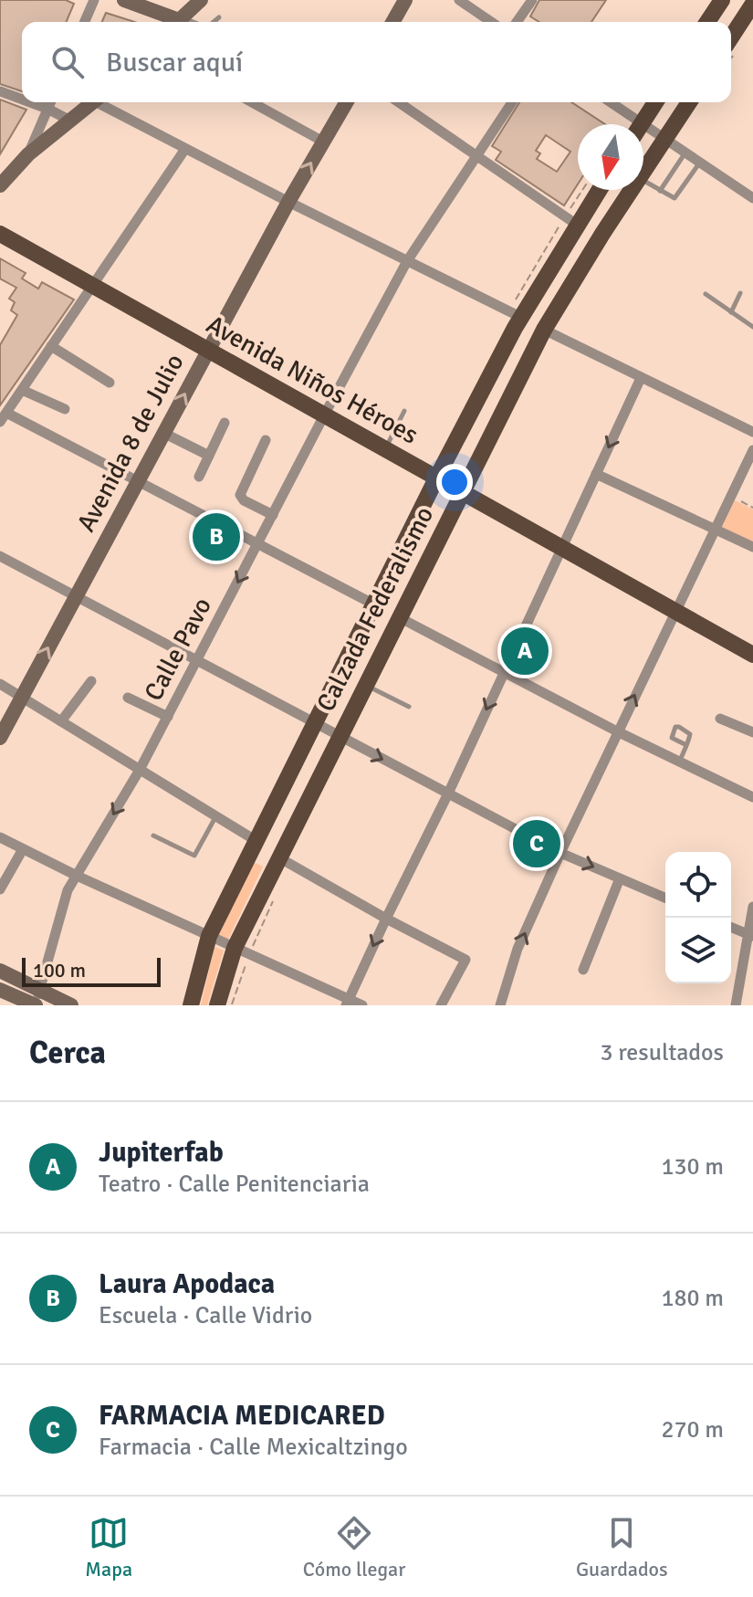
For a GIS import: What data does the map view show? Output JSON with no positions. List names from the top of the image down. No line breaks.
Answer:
{"streets":{"main road":["Avenida Niños Héroes","Calzada Federalismo"],"street":["Avenida 8 de Julio","Calle Pavo"]},"crossings":[["Avenida Niños Héroes","Avenida 8 de Julio"],["Avenida Niños Héroes","Calzada Federalismo"],["Avenida Niños Héroes","Calle Pavo"]],"scale_bar":"100 m","north":"bottom","page":{"search":"Buscar aquí","pins":["B","A","C"],"scale":"100 m","heading":["Cerca","3 resultados"],"list":[{"mark":"A","name":"Jupiterfab","note":"Teatro · Calle Penitenciaria","value":"130 m"},{"mark":"B","name":"Laura Apodaca","note":"Escuela · Calle Vidrio","value":"180 m"},{"mark":"C","name":"FARMACIA MEDICARED","note":"Farmacia · Calle Mexicaltzingo","value":"270 m"}],"nav":["Mapa","Cómo llegar","Guardados"]}}
